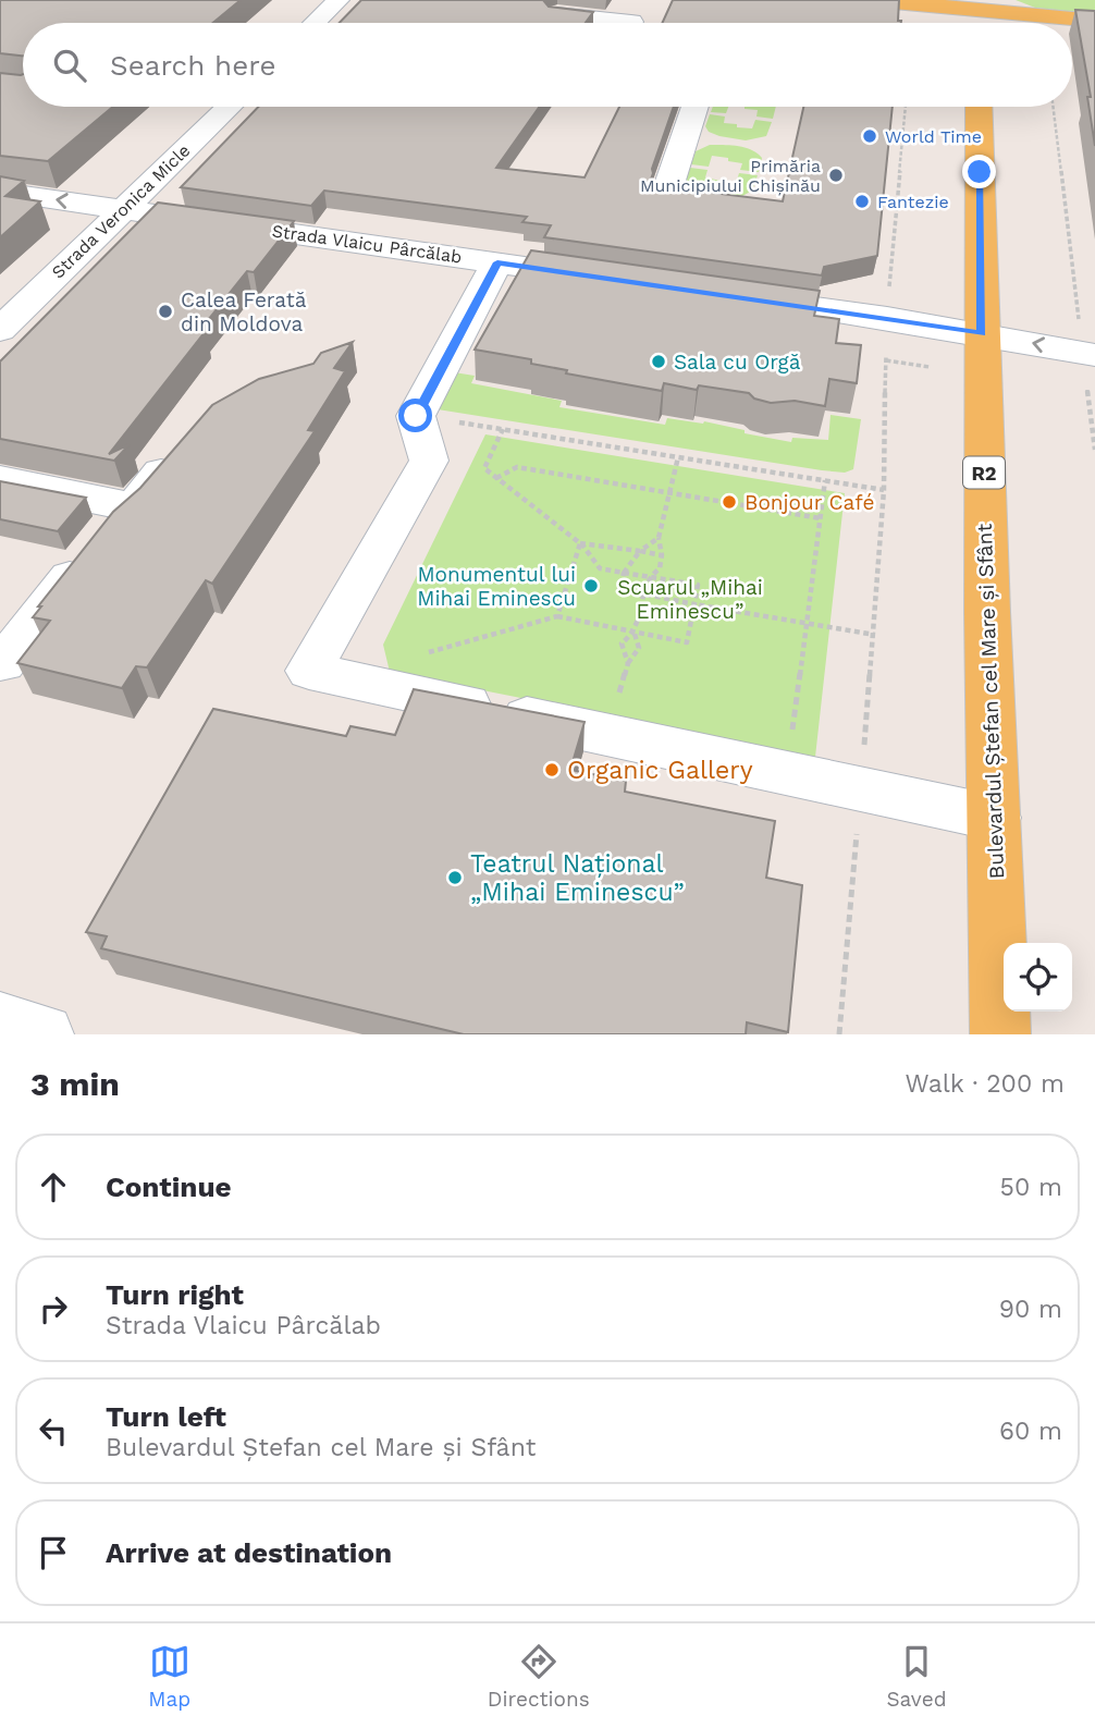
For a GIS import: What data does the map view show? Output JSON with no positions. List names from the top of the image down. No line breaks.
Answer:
{"streets":{"main road":["R2","Bulevardul Ștefan cel Mare și Sfânt"],"street":["Strada Veronica Micle","Strada Vlaicu Pârcălab"]},"crossings":[["Strada Veronica Micle","Strada Vlaicu Pârcălab"]],"parks":["Scuarul „Mihai Eminescu”"],"places":["World Time","Primăria Municipiului Chișinău","Fantezie","Calea Ferată din Moldova","Sala cu Orgă","Bonjour Café","Monumentul lui Mihai Eminescu","Organic Gallery","Teatrul Național „Mihai Eminescu”"],"page":{"search":"Search here","heading":["3 min","Walk · 200 m"],"list":[["Continue","50 m"],["Turn right","Strada Vlaicu Pârcălab","90 m"],["Turn left","Bulevardul Ștefan cel Mare și Sfânt","60 m"],"Arrive at destination"],"nav":["Map","Directions","Saved"]}}
